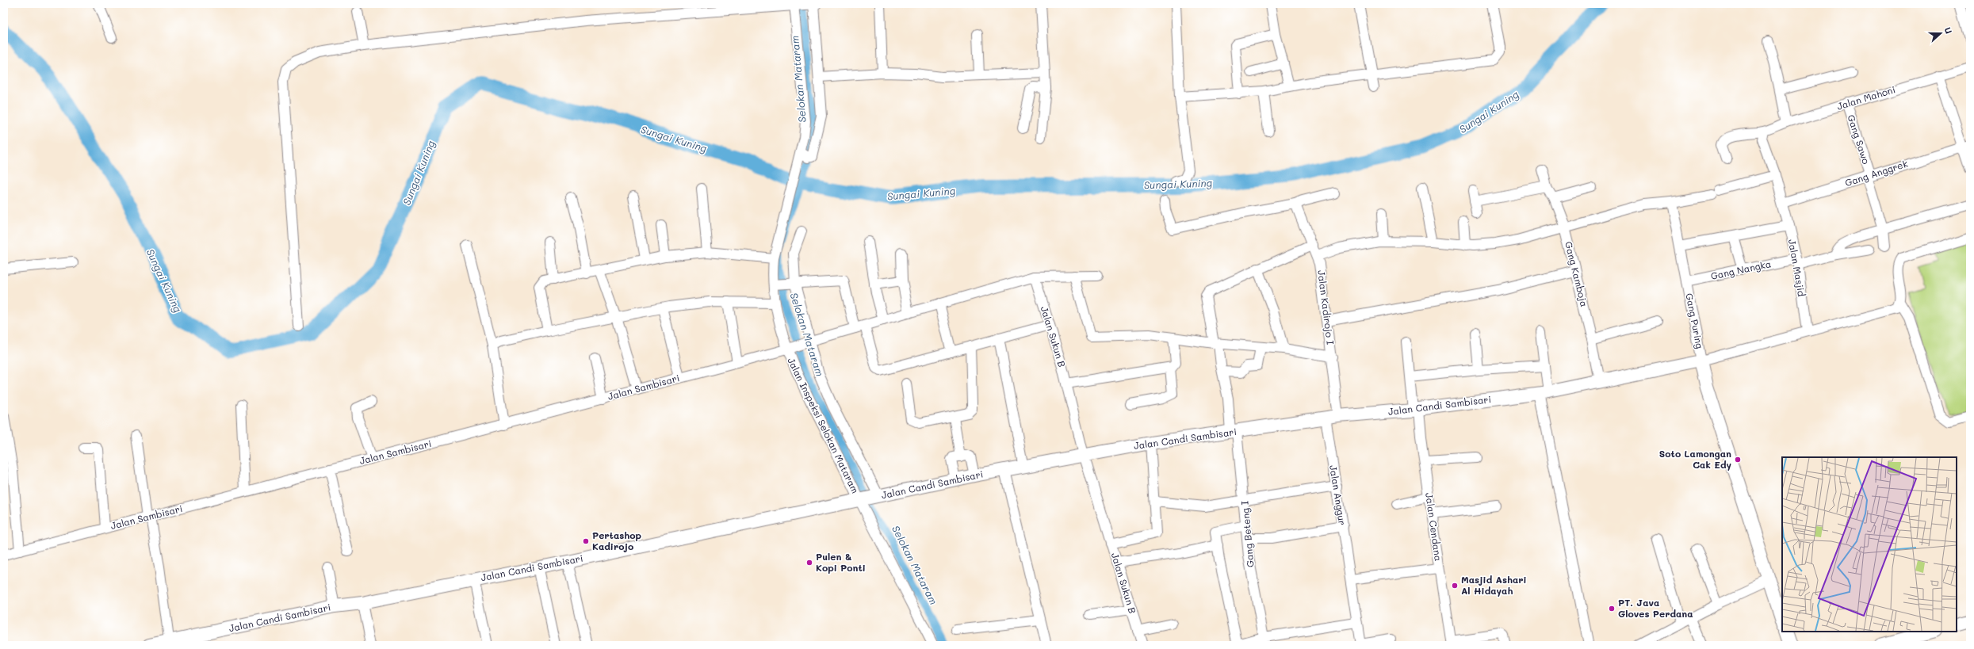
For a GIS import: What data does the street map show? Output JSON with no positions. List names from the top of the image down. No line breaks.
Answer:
{"streets":{"street":["Jalan Mahoni","Gang Sawo","Gang Anggrek","Jalan Masjid","Gang Nangka","Gang Kamboja","Jalan Kadirojo I","Gang Puring","Jalan Sukun B","Jalan Sambisari","Jalan Candi Sambisari","Jalan Inspeksi Selokan Mataram","Jalan Anggur","Jalan Cendana","Gang Beteng I"]},"crossings":[["Jalan Mahoni","Gang Sawo"],["Jalan Mahoni","Jalan Masjid"],["Gang Sawo","Gang Anggrek"],["Gang Anggrek","Jalan Masjid"],["Jalan Masjid","Gang Nangka"],["Gang Nangka","Gang Puring"],["Gang Kamboja","Jalan Candi Sambisari"],["Jalan Kadirojo I","Jalan Candi Sambisari"],["Gang Puring","Jalan Candi Sambisari"],["Jalan Sukun B","Jalan Candi Sambisari"],["Jalan Sambisari","Jalan Inspeksi Selokan Mataram"],["Jalan Candi Sambisari","Jalan Inspeksi Selokan Mataram"],["Jalan Candi Sambisari","Jalan Anggur"],["Jalan Candi Sambisari","Jalan Cendana"],["Jalan Candi Sambisari","Gang Beteng I"]],"water":["Selokan Mataram","Sungai Kuning"],"places":["Soto Lamongan Cak Edy","Pertashop Kadirojo","Pulen & Kopi Ponti","Masjid Ashari Al Hidayah","PT. Java Gloves Perdana"],"north":"right"}
